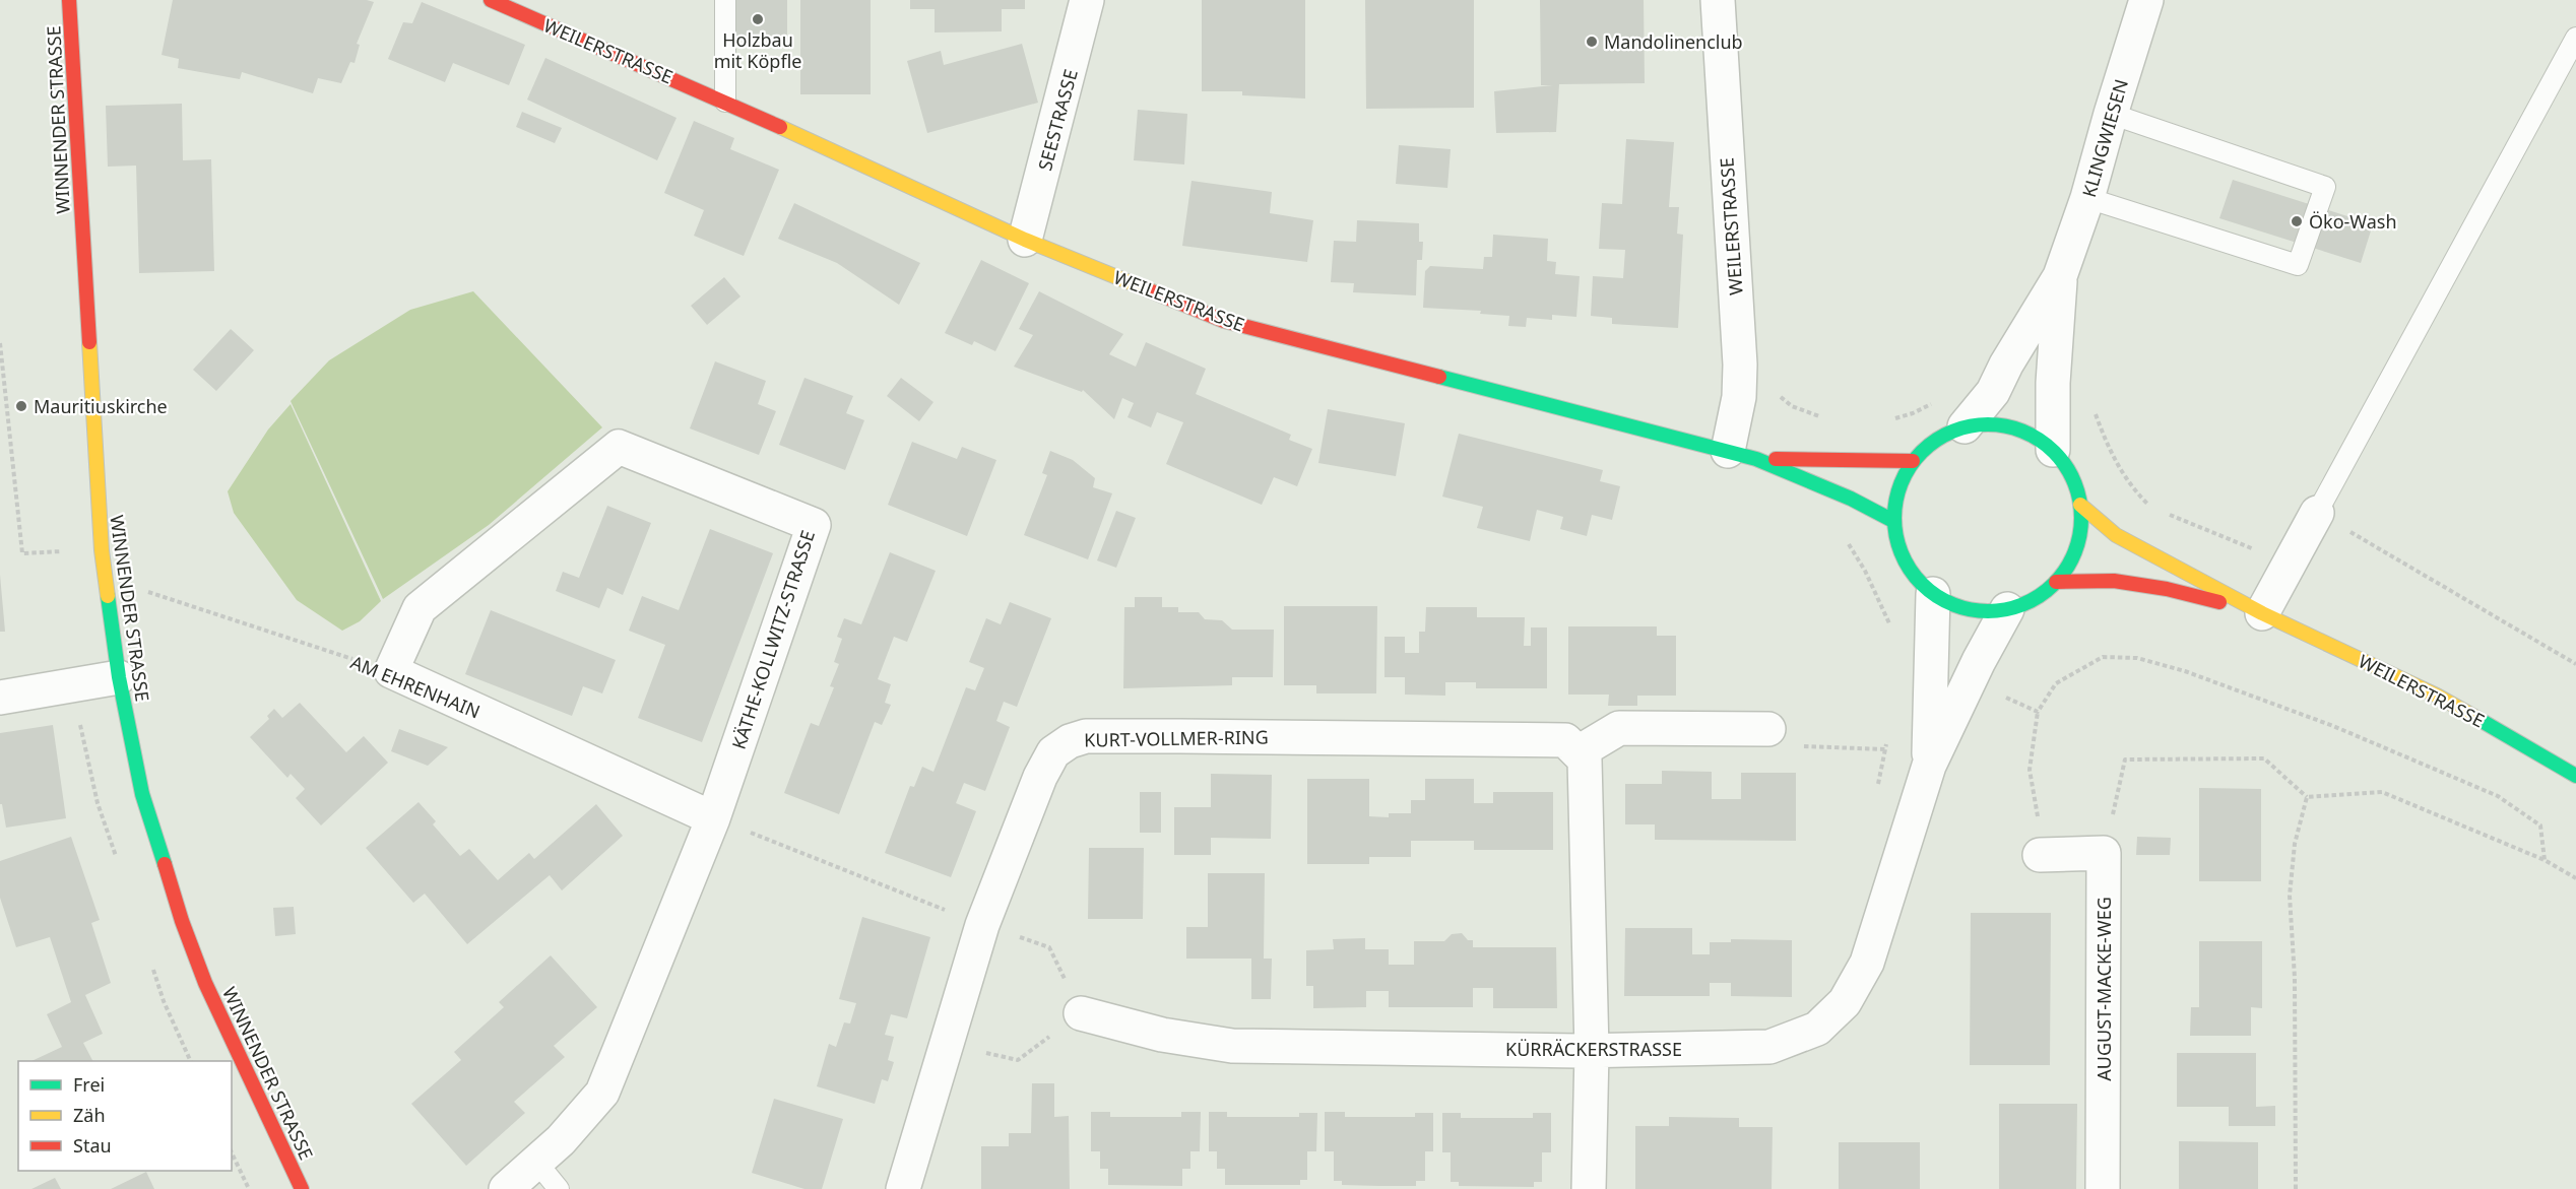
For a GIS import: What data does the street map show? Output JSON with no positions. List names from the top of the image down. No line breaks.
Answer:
{"streets":{"street":["WEILERSTRASSE","WINNENDER STRASSE","SEESTRASSE","KLINGWIESEN","KÄTHE-KOLLWITZ-STRASSE","AM EHRENHAIN","KURT-VOLLMER-RING","AUGUST-MACKE-WEG","KÜRRÄCKERSTRASSE"]},"crossings":[["WEILERSTRASSE","SEESTRASSE"],["WEILERSTRASSE","KLINGWIESEN"],["WEILERSTRASSE","KÜRRÄCKERSTRASSE"],["KLINGWIESEN","KÜRRÄCKERSTRASSE"],["KÄTHE-KOLLWITZ-STRASSE","AM EHRENHAIN"]],"places":["Holzbau mit Köpfle","Mandolinenclub","Öko-Wash","Mauritiuskirche"],"legend":["Frei","Zäh","Stau"]}
